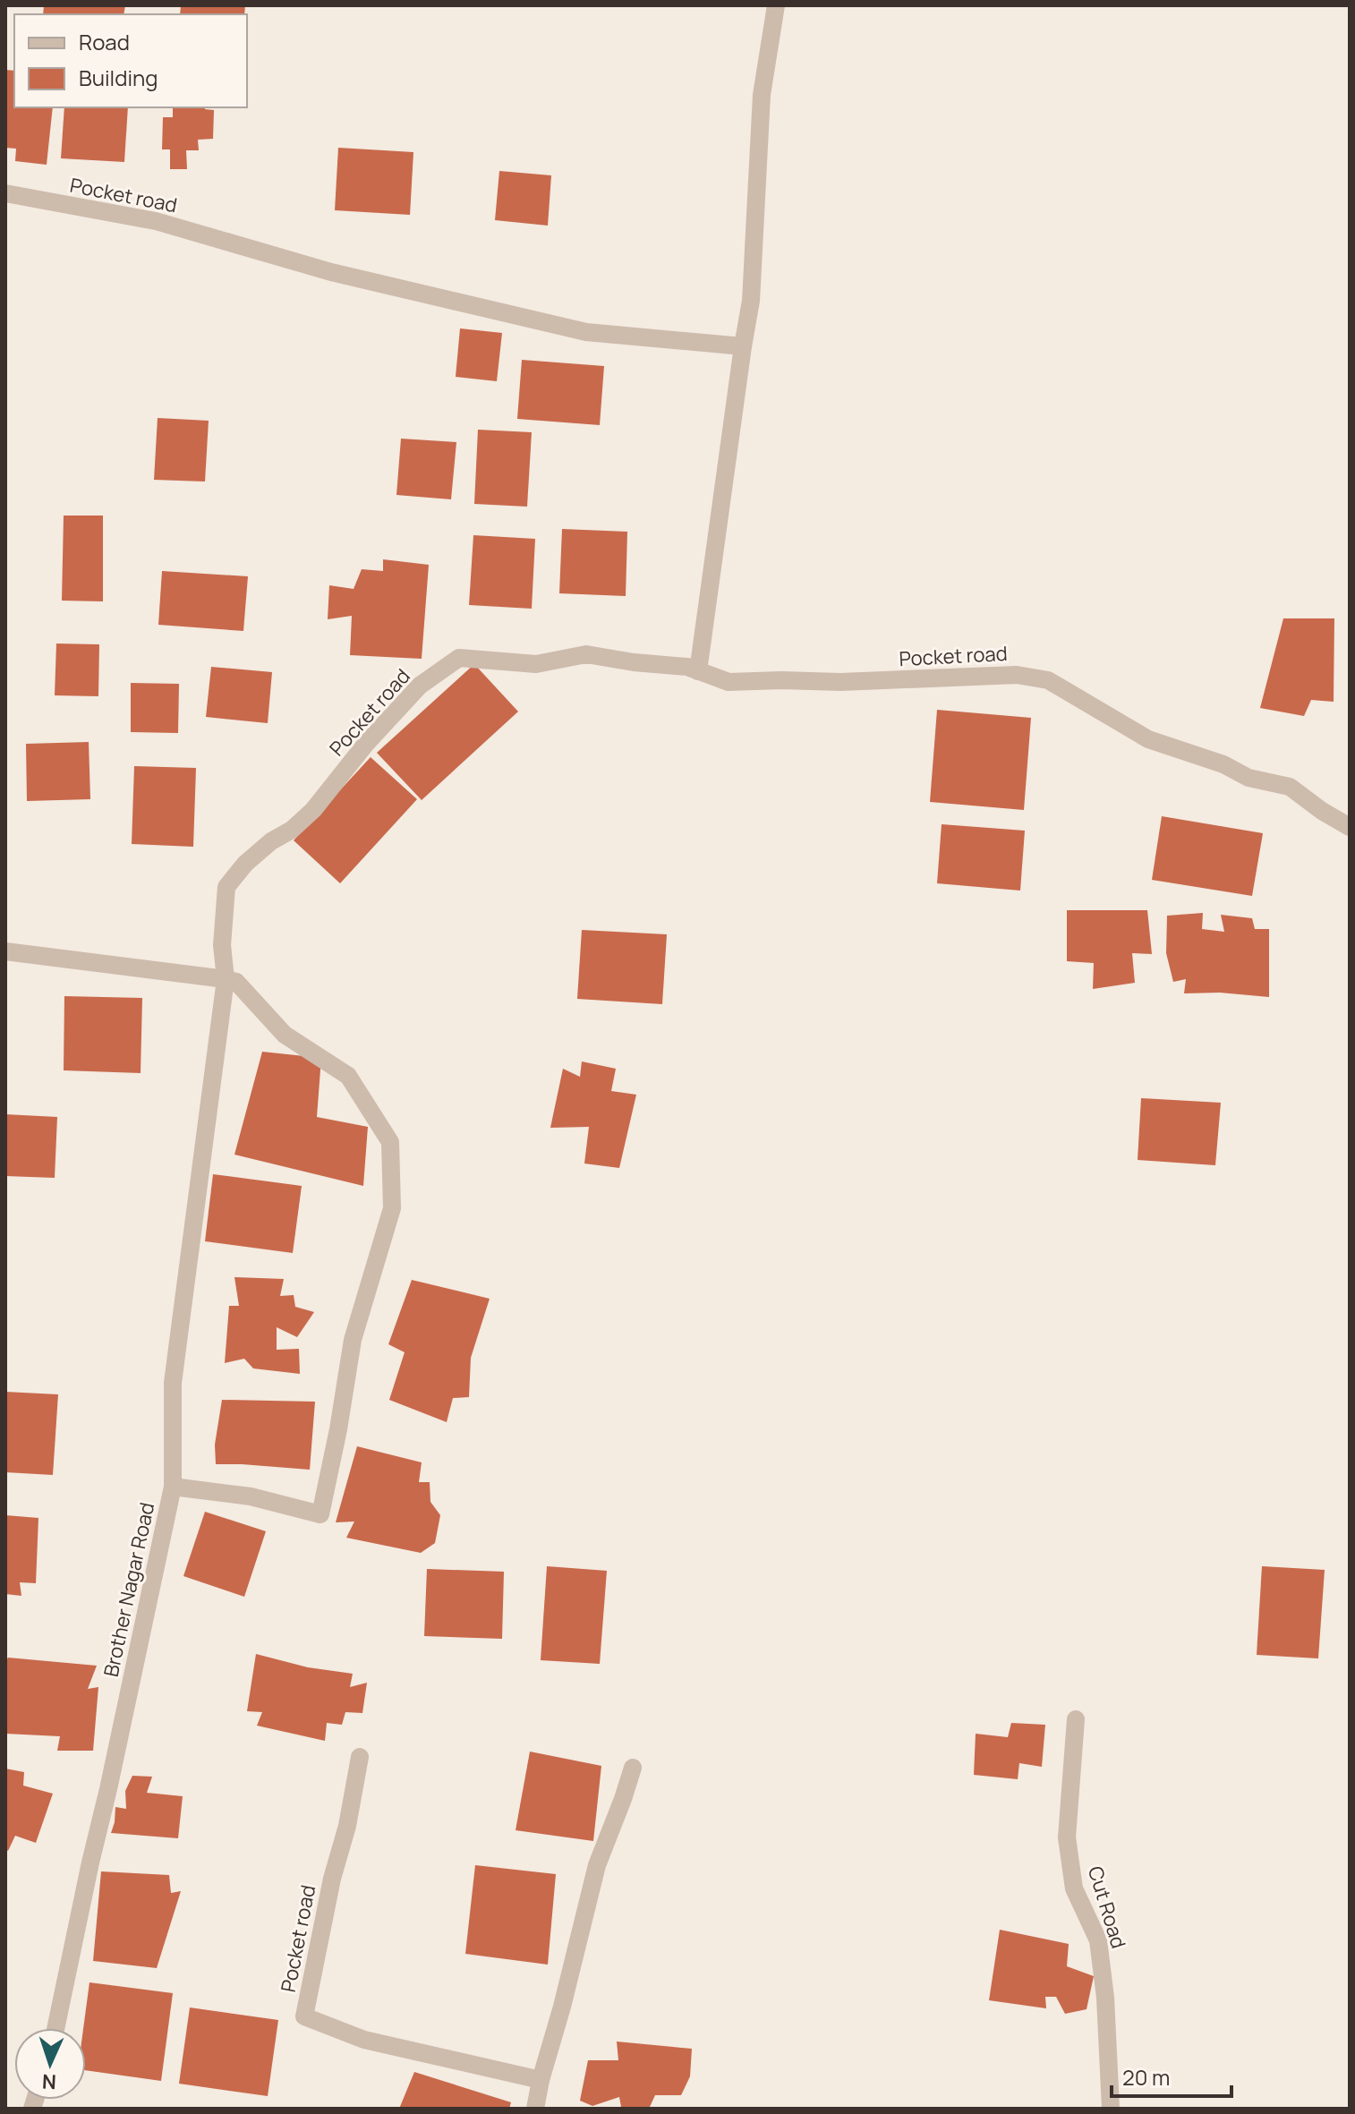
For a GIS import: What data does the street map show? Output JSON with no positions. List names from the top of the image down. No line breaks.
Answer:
{"streets":{"street":["Pocket road","Brother Nagar Road","Cut Road"]},"crossings":[["Pocket road","Brother Nagar Road"]],"legend":["Road","Building"],"scale_bar":"20 m","north":"bottom"}
